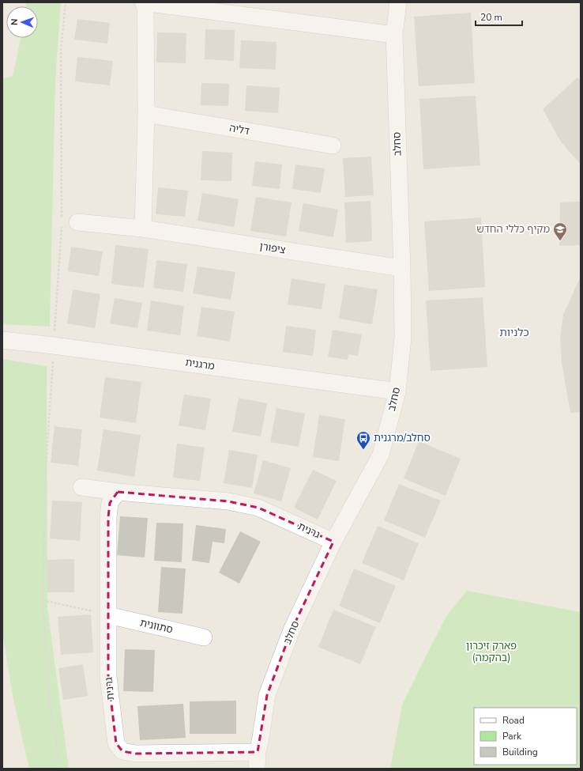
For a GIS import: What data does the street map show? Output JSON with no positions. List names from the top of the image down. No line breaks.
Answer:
{"streets":{"street":["דליה","סחלב","ציפורן","מרגנית","גרנית","סתוונית"]},"crossings":[["סחלב","ציפורן"],["סחלב","מרגנית"],["סחלב","גרנית"],["גרנית","סתוונית"]],"districts":["כלניות"],"parks":["פארק זיכרון (בהקמה)"],"places":{"school or university":["מקיף כללי החדש"],"bus stop":["סחלב/מרגנית"]},"legend":["Road","Park","Building"],"scale_bar":"20 m","north":"left"}
